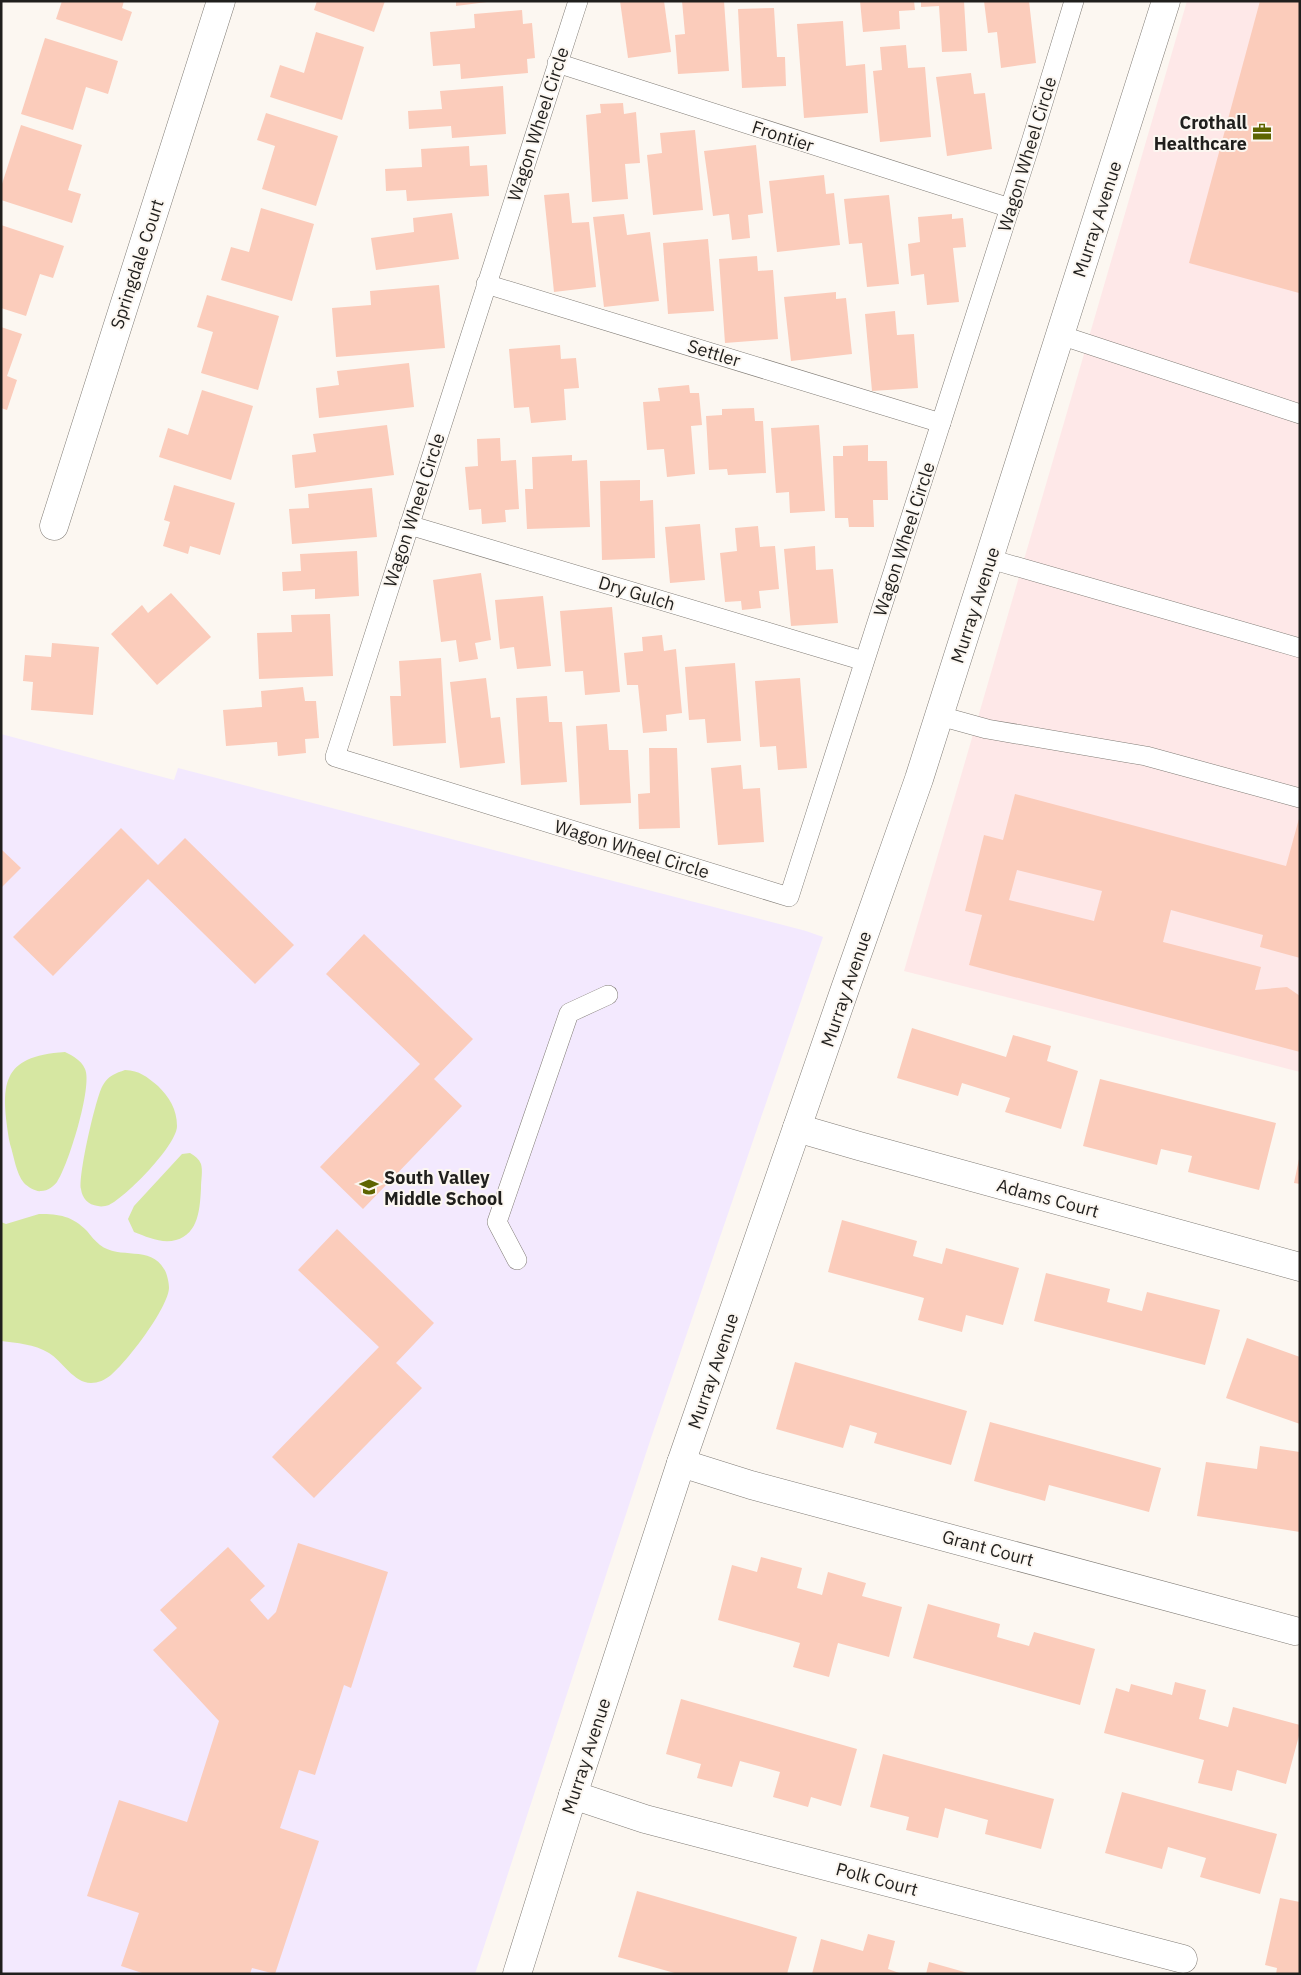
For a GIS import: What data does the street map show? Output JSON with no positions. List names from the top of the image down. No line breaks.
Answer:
{"streets":{"street":["Murray Avenue","Springdale Court","Adams Court","Grant Court","Polk Court"],"lane":["Wagon Wheel Circle","Frontier","Settler","Dry Gulch"]},"crossings":[["Wagon Wheel Circle","Frontier"],["Wagon Wheel Circle","Settler"],["Wagon Wheel Circle","Dry Gulch"],["Murray Avenue","Adams Court"],["Murray Avenue","Grant Court"],["Murray Avenue","Polk Court"]],"places":{"office":["Crothall Healthcare"],"school or university":["South Valley Middle School"]}}
